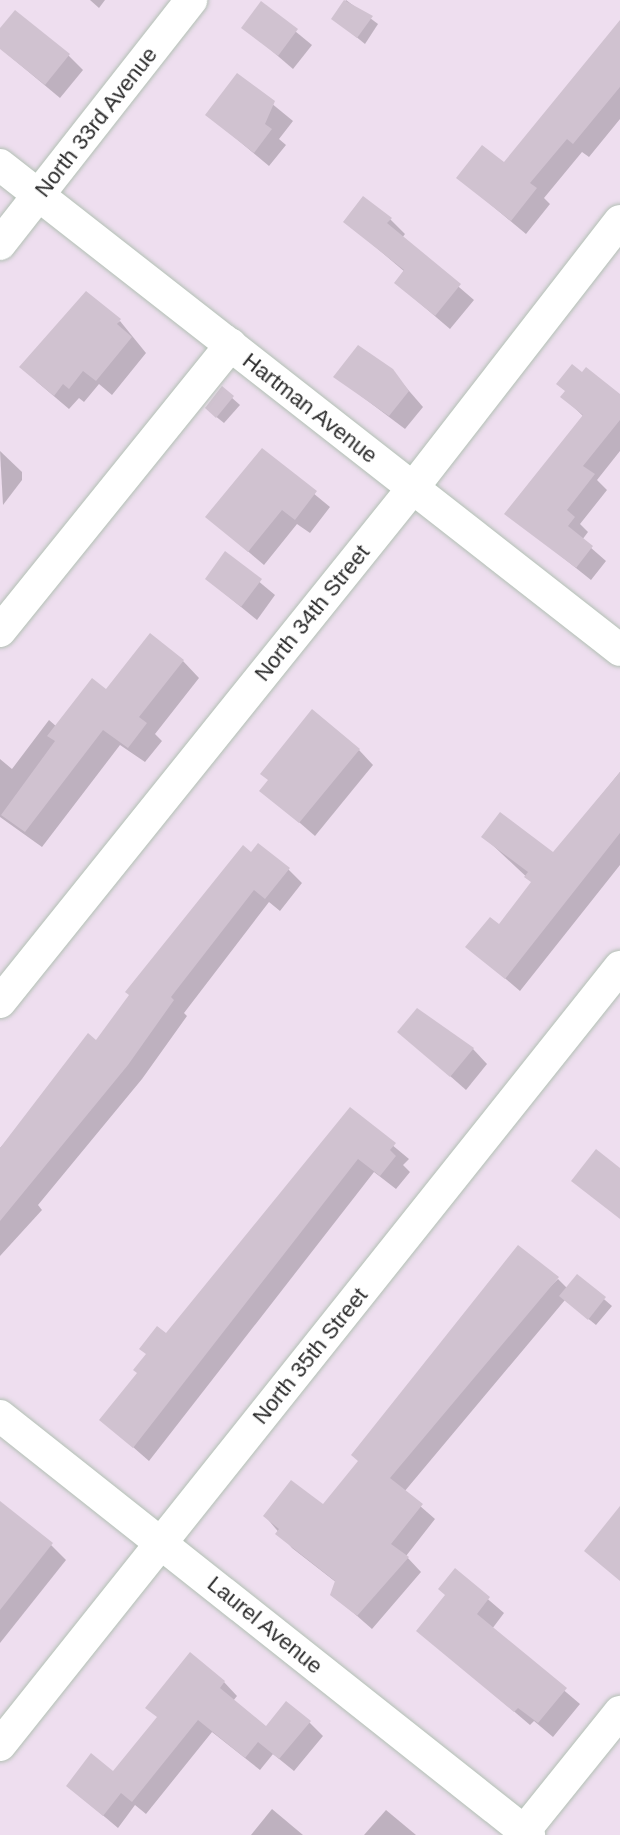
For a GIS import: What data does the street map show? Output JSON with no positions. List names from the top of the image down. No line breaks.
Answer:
{"streets":{"street":["North 33rd Avenue","Hartman Avenue","North 34th Street","North 35th Street","Laurel Avenue"]},"crossings":[["North 33rd Avenue","Hartman Avenue"],["Hartman Avenue","North 34th Street"],["North 35th Street","Laurel Avenue"]]}
